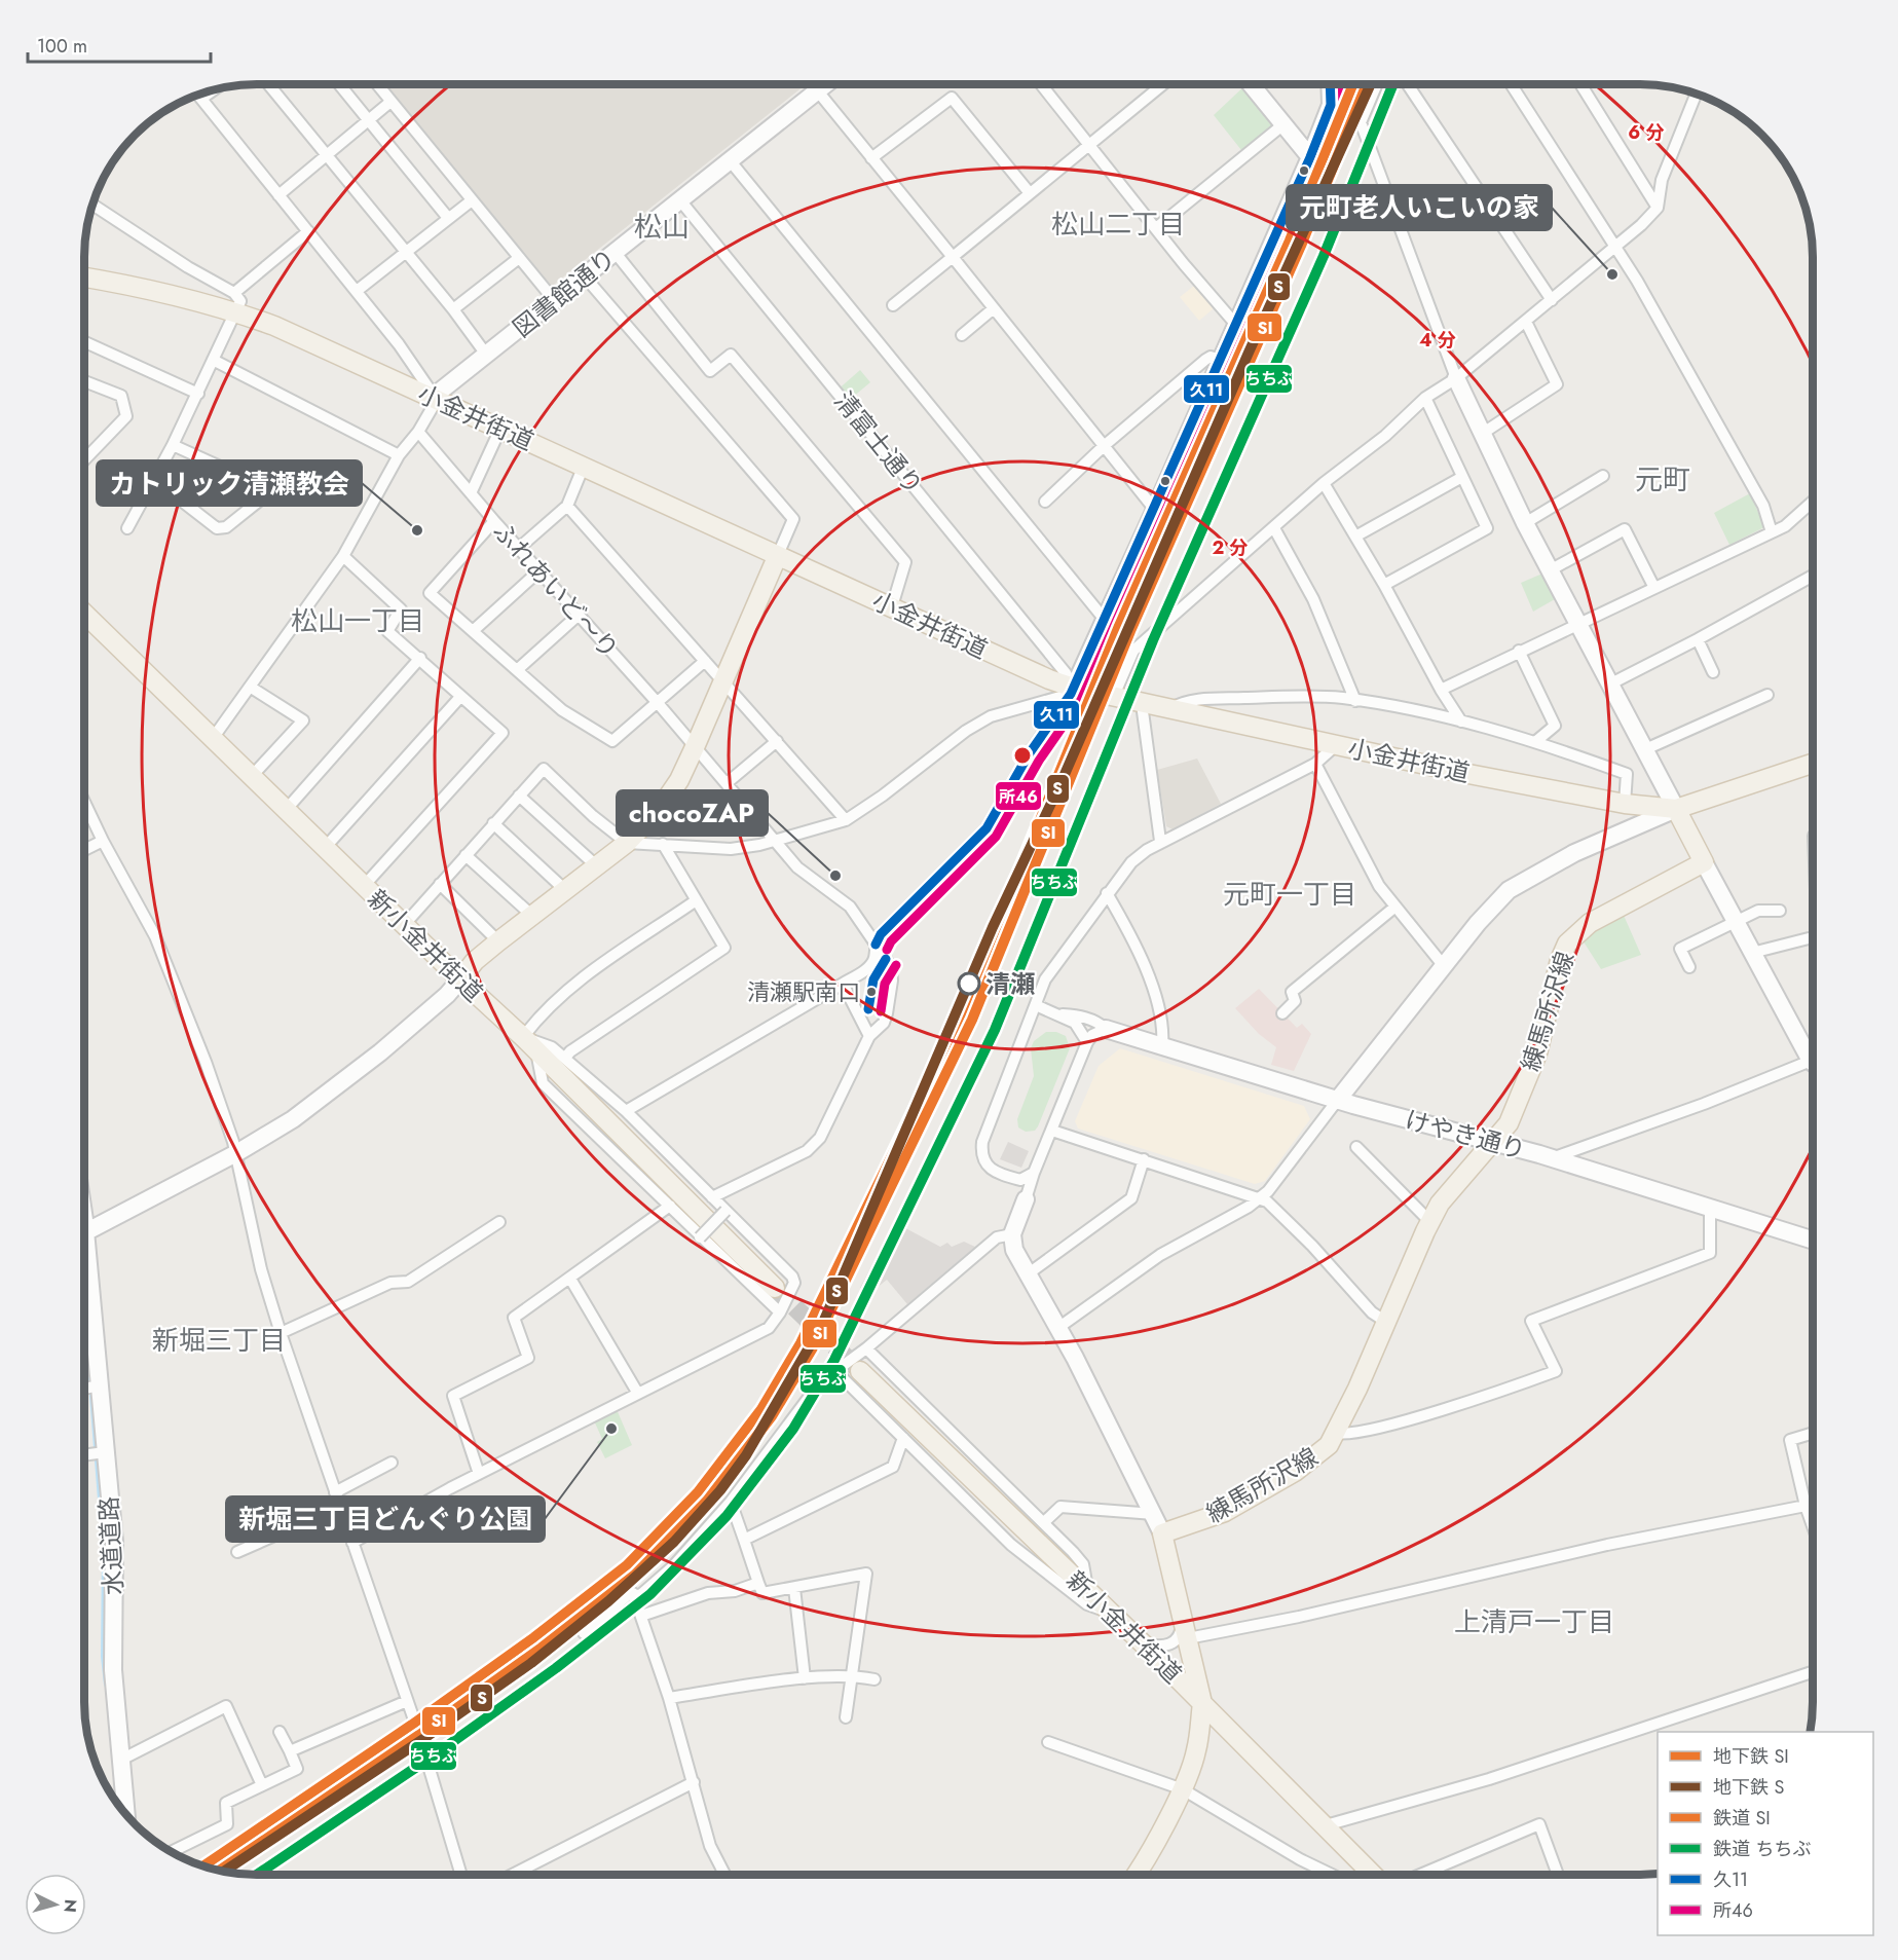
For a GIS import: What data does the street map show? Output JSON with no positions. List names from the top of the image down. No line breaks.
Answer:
{"streets":{"main road":["小金井街道","新小金井街道","練馬所沢線"],"street":["図書館通り","清富士通り","ふれあいど～り","けやき通り","水道道路"]},"crossings":[["図書館通り","小金井街道"],["図書館通り","清富士通り"],["小金井街道","清富士通り"],["練馬所沢線","けやき通り"]],"districts":["松山二丁目","松山","元町","松山一丁目","元町一丁目","新堀三丁目","上清戸一丁目"],"places":["元町老人いこいの家","カトリック清瀬教会","chocoZAP","清瀬","清瀬駅南口","新堀三丁目どんぐり公園"],"lines":["metro line SI","metro line S","rail line SI","rail line ちちぶ","transit line 久11","transit line 所46"],"legend":["地下鉄 SI","地下鉄 S","鉄道 SI","鉄道 ちちぶ","久11","所46"],"scale_bar":"100 m","north":"right","rings":["6 分","4 分","2 分"]}
